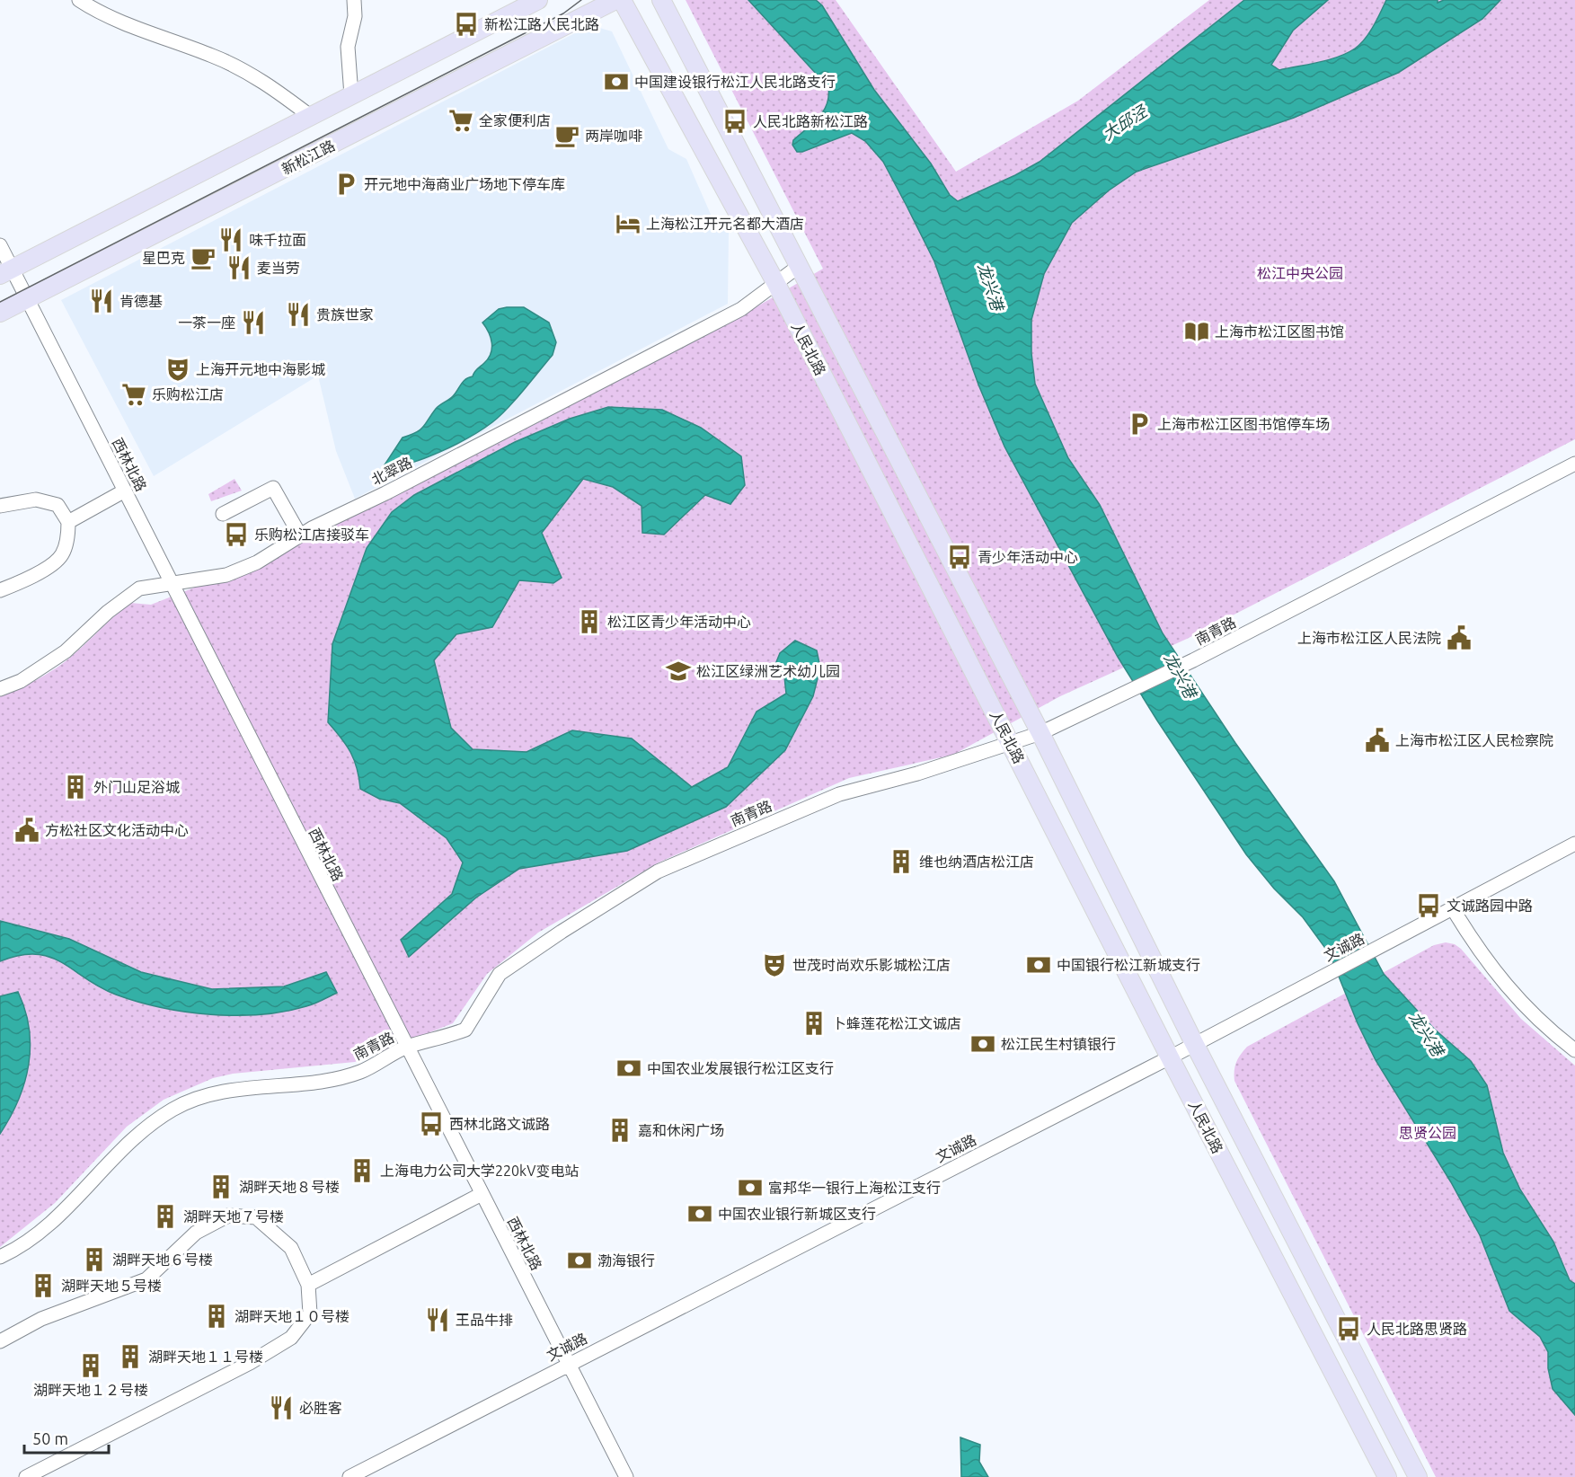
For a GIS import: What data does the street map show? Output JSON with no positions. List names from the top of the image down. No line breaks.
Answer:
{"streets":{"main road":["新松江路","人民北路"],"street":["西林北路","北翠路","南青路","文诚路"]},"crossings":[["新松江路","西林北路"],["人民北路","北翠路"],["人民北路","南青路"],["人民北路","文诚路"],["西林北路","北翠路"],["西林北路","南青路"],["西林北路","文诚路"]],"water":["大邱泾","龙兴港"],"parks":["松江中央公园","思贤公园"],"places":{"bus stop":["新松江路人民北路","人民北路新松江路","乐购松江店接驳车","青少年活动中心","文诚路园中路","西林北路文诚路","人民北路思贤路"],"bank":["中国建设银行松江人民北路支行","中国银行松江新城支行","松江民生村镇银行","中国农业发展银行松江区支行","富邦华一银行上海松江支行","中国农业银行新城区支行","渤海银行"],"supermarket":["全家便利店","乐购松江店"],"cafe":["两岸咖啡","星巴克"],"parking":["开元地中海商业广场地下停车库","上海市松江区图书馆停车场"],"hotel":["上海松江开元名都大酒店"],"restaurant":["味千拉面","麦当劳","肯德基","贵族世家","一茶一座","王品牛排","必胜客"],"library":["上海市松江区图书馆"],"theatre":["上海开元地中海影城","世茂时尚欢乐影城松江店"],"building":["松江区青少年活动中心","外门山足浴城","维也纳酒店松江店","卜蜂莲花松江文诚店","嘉和休闲广场","上海电力公司大学220kV变电站","湖畔天地８号楼","湖畔天地７号楼","湖畔天地６号楼","湖畔天地５号楼","湖畔天地１０号楼","湖畔天地１１号楼","湖畔天地１２号楼"],"public building":["上海市松江区人民法院","上海市松江区人民检察院","方松社区文化活动中心"],"school or university":["松江区绿洲艺术幼儿园"]},"scale_bar":"50 m"}
